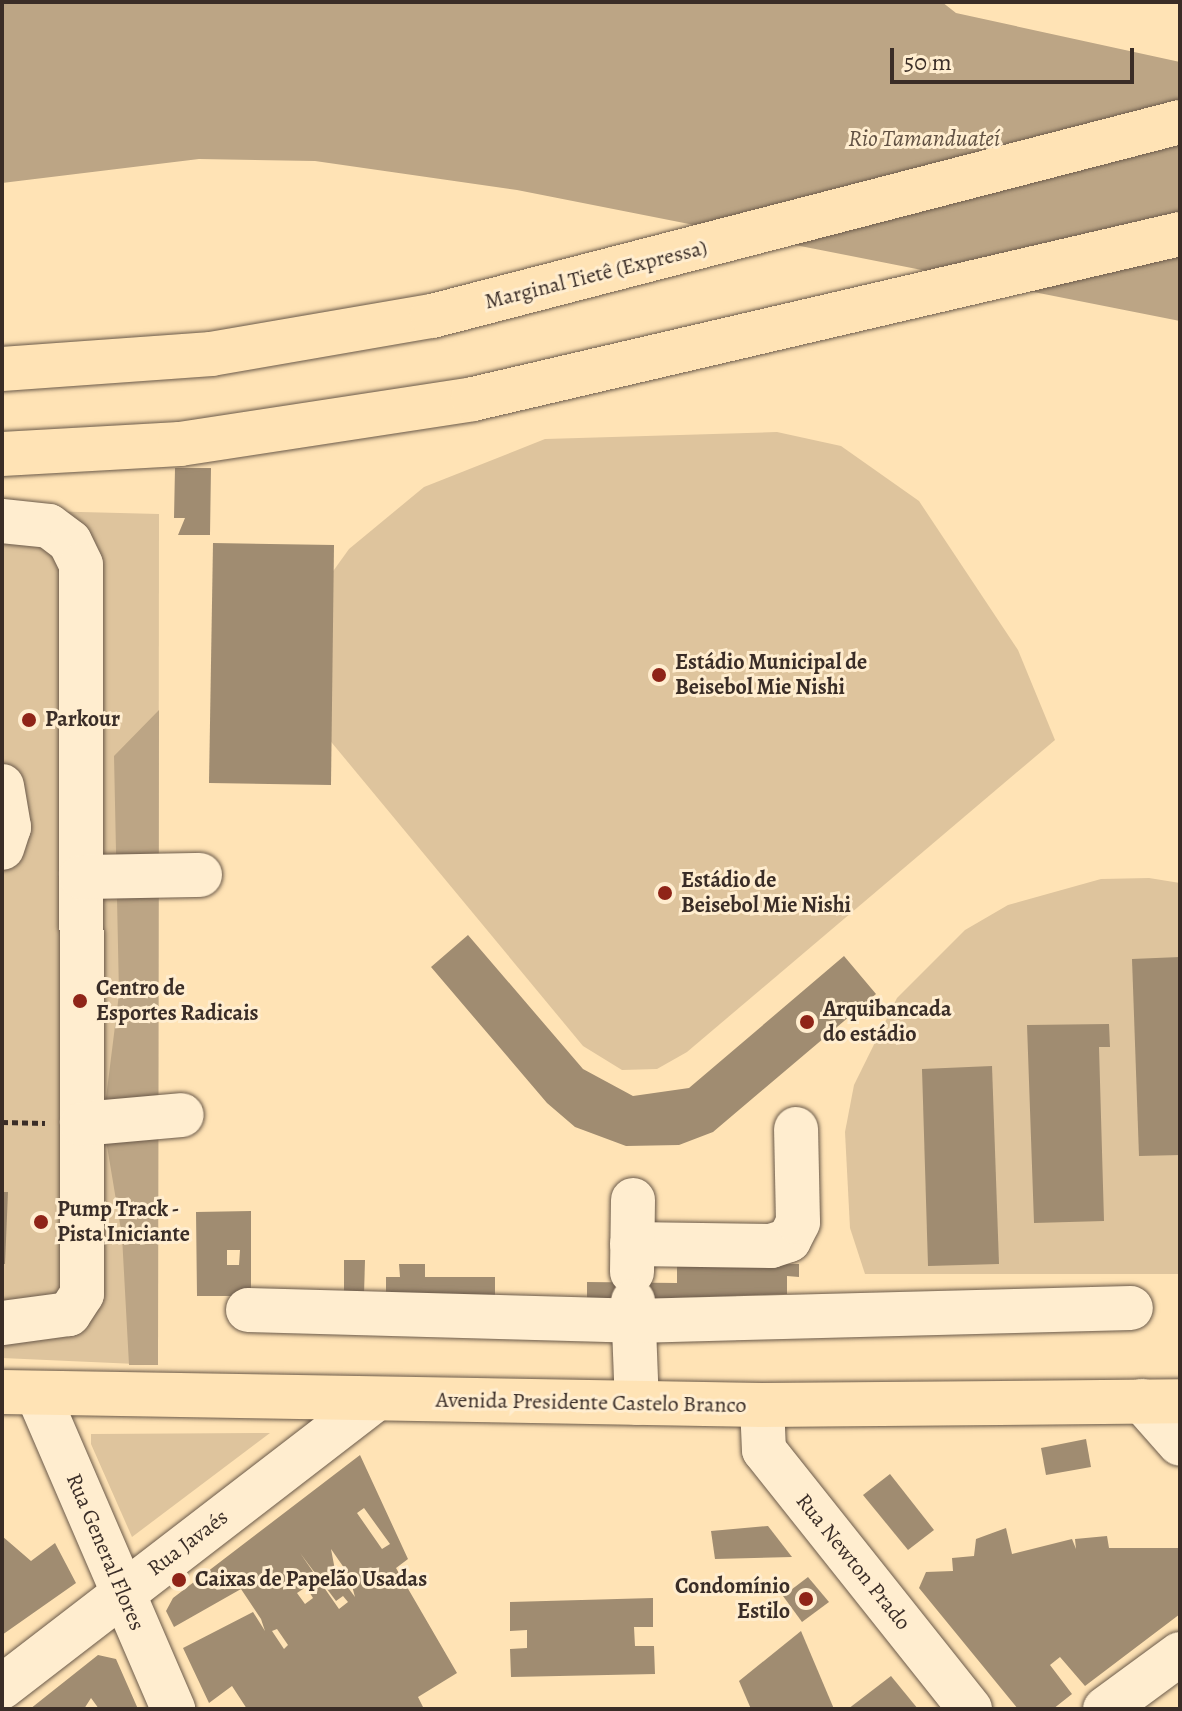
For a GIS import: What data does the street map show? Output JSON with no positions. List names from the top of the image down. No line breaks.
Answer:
{"streets":{"highway":["Marginal Tietê (Expressa)","Avenida Presidente Castelo Branco"],"street":["Rua Javaés","Rua General Flores","Rua Newton Prado"]},"crossings":[["Avenida Presidente Castelo Branco","Rua Javaés"],["Avenida Presidente Castelo Branco","Rua General Flores"],["Avenida Presidente Castelo Branco","Rua Newton Prado"],["Rua Javaés","Rua General Flores"]],"water":["Rio Tamanduateí"],"places":["Estádio Municipal de Beisebol Mie Nishi","Parkour","Estádio de Beisebol Mie Nishi","Centro de Esportes Radicais","Arquibancada do estádio","Pump Track - Pista Iniciante","Caixas de Papelão Usadas","Condomínio Estilo"],"scale_bar":"50 m"}
